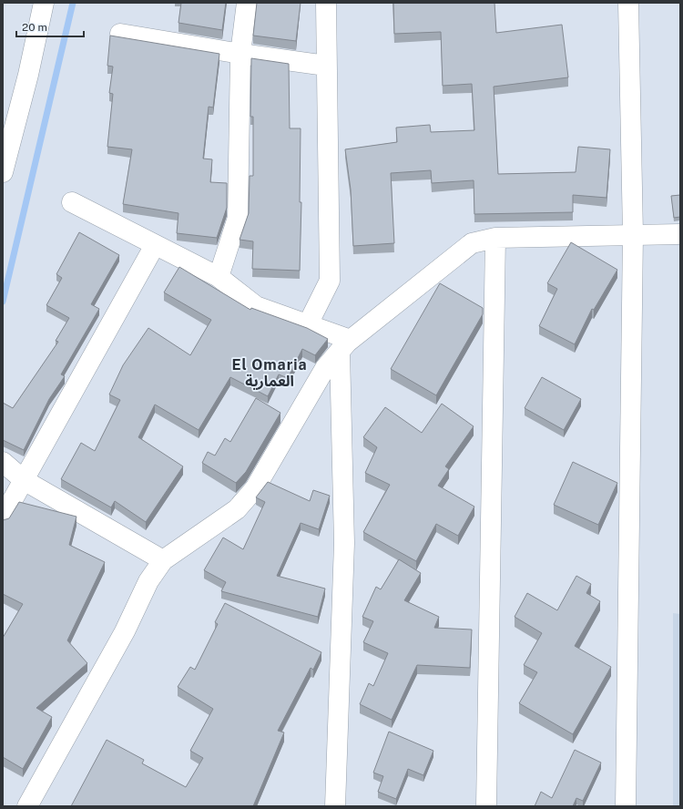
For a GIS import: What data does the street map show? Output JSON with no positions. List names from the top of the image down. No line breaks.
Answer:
{"districts":["El Omaria العمارية"],"scale_bar":"20 m"}
